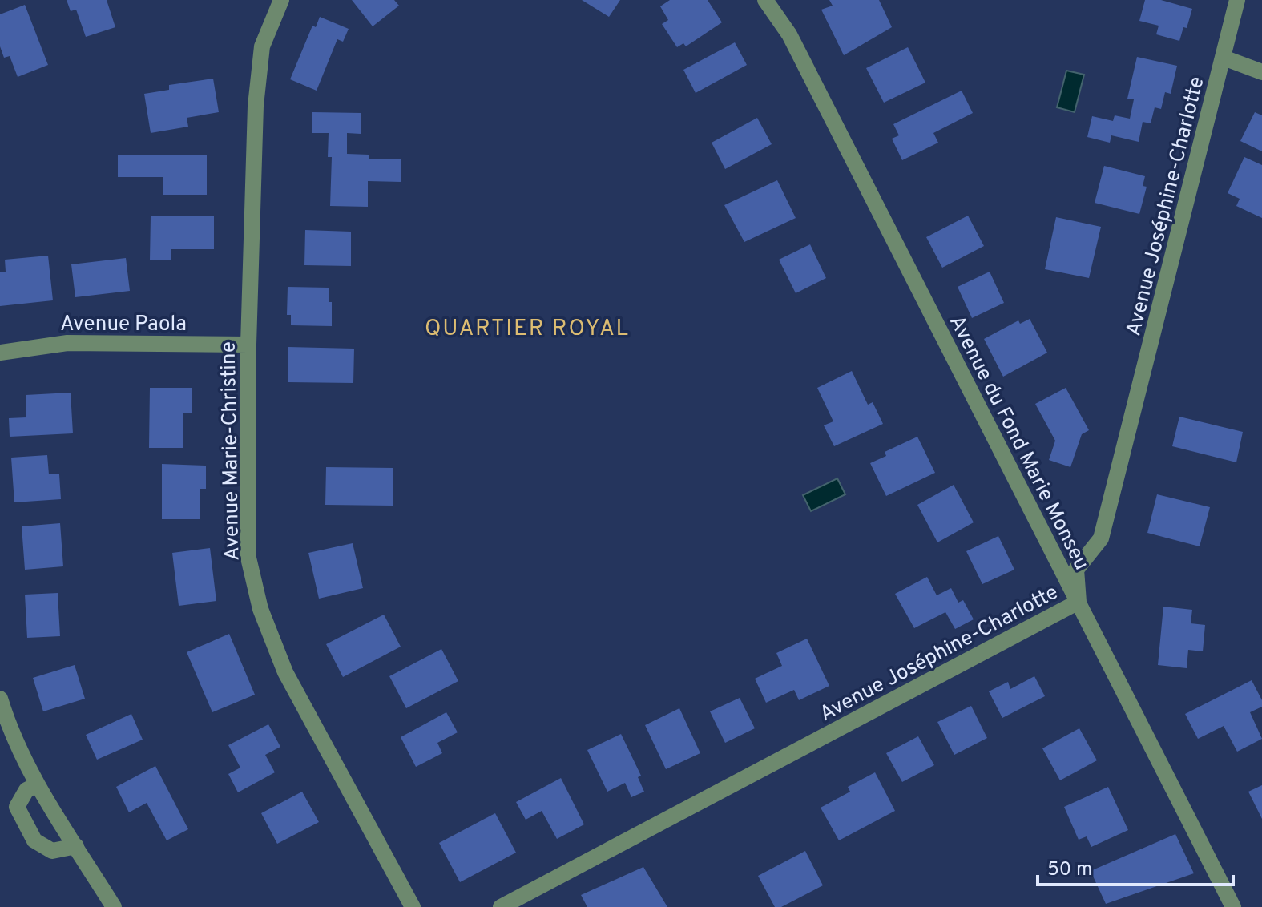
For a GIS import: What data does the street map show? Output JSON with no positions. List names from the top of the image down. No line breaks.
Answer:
{"streets":{"street":["Avenue Joséphine-Charlotte","Avenue Paola","Avenue du Fond Marie Monseu","Avenue Marie-Christine"]},"crossings":[["Avenue Joséphine-Charlotte","Avenue du Fond Marie Monseu"],["Avenue Paola","Avenue Marie-Christine"]],"districts":["QUARTIER ROYAL"],"scale_bar":"50 m"}
